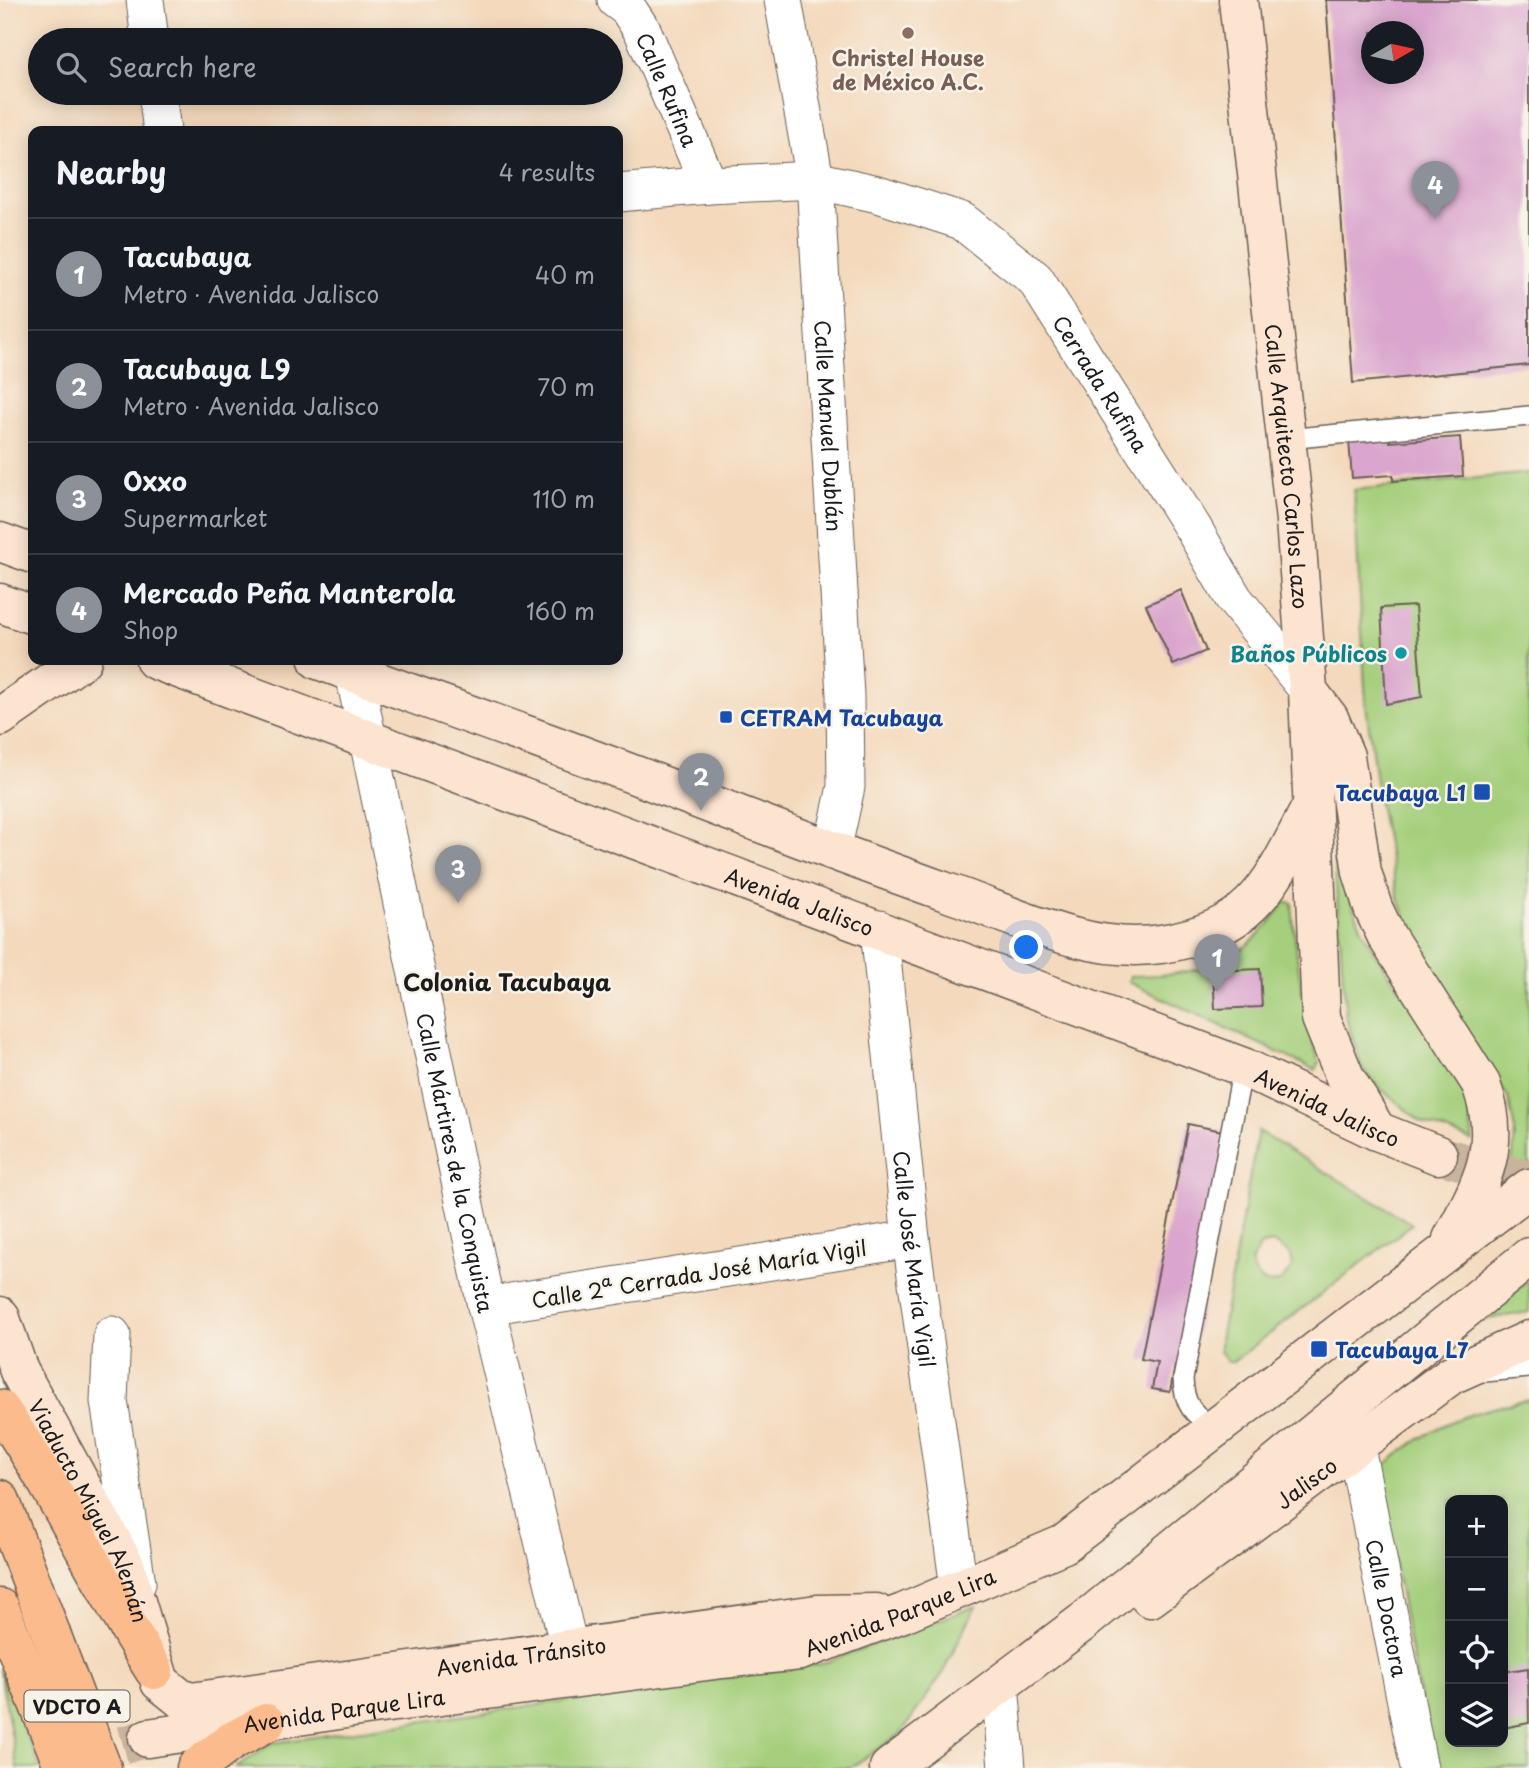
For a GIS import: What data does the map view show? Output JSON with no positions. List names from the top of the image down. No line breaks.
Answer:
{"streets":{"highway":["VDCTO A"],"main road":["Calle Arquitecto Carlos Lazo","Avenida Jalisco","Jalisco","Viaducto Miguel Alemán","Avenida Parque Lira","Avenida Tránsito"],"street":["Calle Rufina","Cerrada Rufina","Calle Manuel Dublán","Calle Mártires de la Conquista","Calle José María Vigil","Calle 2ª Cerrada José María Vigil","Calle Doctora"]},"crossings":[["Calle Rufina","Cerrada Rufina"],["Cerrada Rufina","Calle Manuel Dublán"],["Cerrada Rufina","Calle Arquitecto Carlos Lazo"],["Calle Arquitecto Carlos Lazo","Avenida Jalisco"],["Avenida Jalisco","Calle Mártires de la Conquista"],["Avenida Jalisco","Calle José María Vigil"],["Calle Mártires de la Conquista","Calle 2ª Cerrada José María Vigil"],["Calle Mártires de la Conquista","Avenida Tránsito"],["Calle José María Vigil","Calle 2ª Cerrada José María Vigil"],["Calle José María Vigil","Avenida Parque Lira"],["Jalisco","Calle Doctora"],["Viaducto Miguel Alemán","Avenida Tránsito"],["Avenida Parque Lira","Avenida Tránsito"]],"districts":["Colonia Tacubaya"],"places":{"other":["Christel House de México A.C.","Baños Públicos"],"transit":["CETRAM Tacubaya","Tacubaya L1","Tacubaya L7"]},"north":"right","page":{"search":"Search here","heading":["Nearby","4 results"],"pins":["4","2","3","1"],"list":[{"mark":"1","name":"Tacubaya","note":"Metro · Avenida Jalisco","value":"40 m"},{"mark":"2","name":"Tacubaya L9","note":"Metro · Avenida Jalisco","value":"70 m"},{"mark":"3","name":"Oxxo","note":"Supermarket","value":"110 m"},{"mark":"4","name":"Mercado Peña Manterola","note":"Shop","value":"160 m"}],"map_buttons":["+","−"]}}
